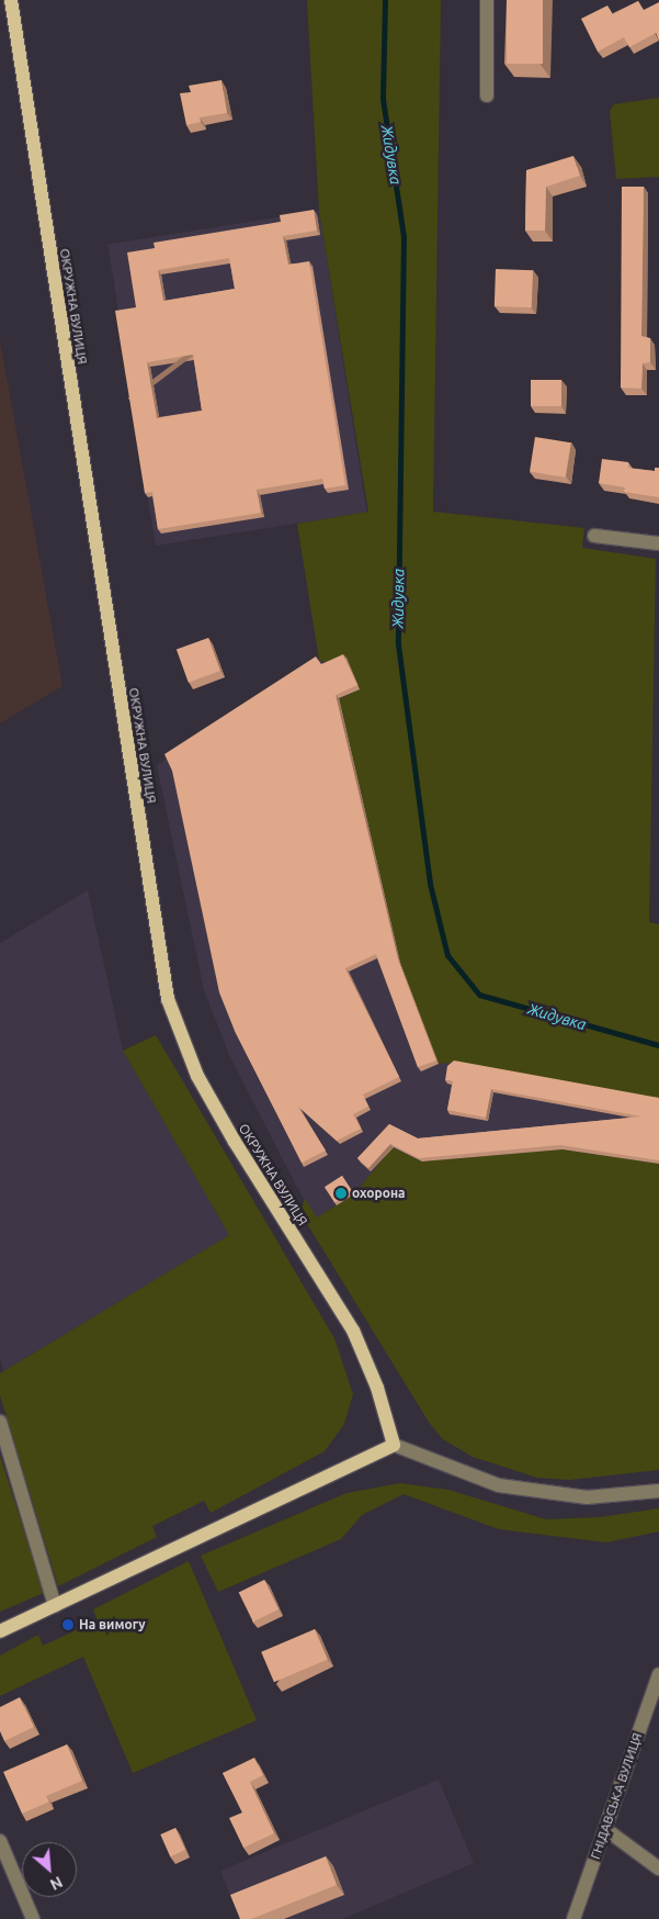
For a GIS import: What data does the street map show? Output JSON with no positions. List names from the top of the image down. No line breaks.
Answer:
{"streets":{"main road":["ОКРУЖНА ВУЛИЦЯ"],"street":["ГНІДАВСЬКА ВУЛИЦЯ"]},"water":["Жидувка"],"places":["охорона","На вимогу"],"north":"bottom right"}
